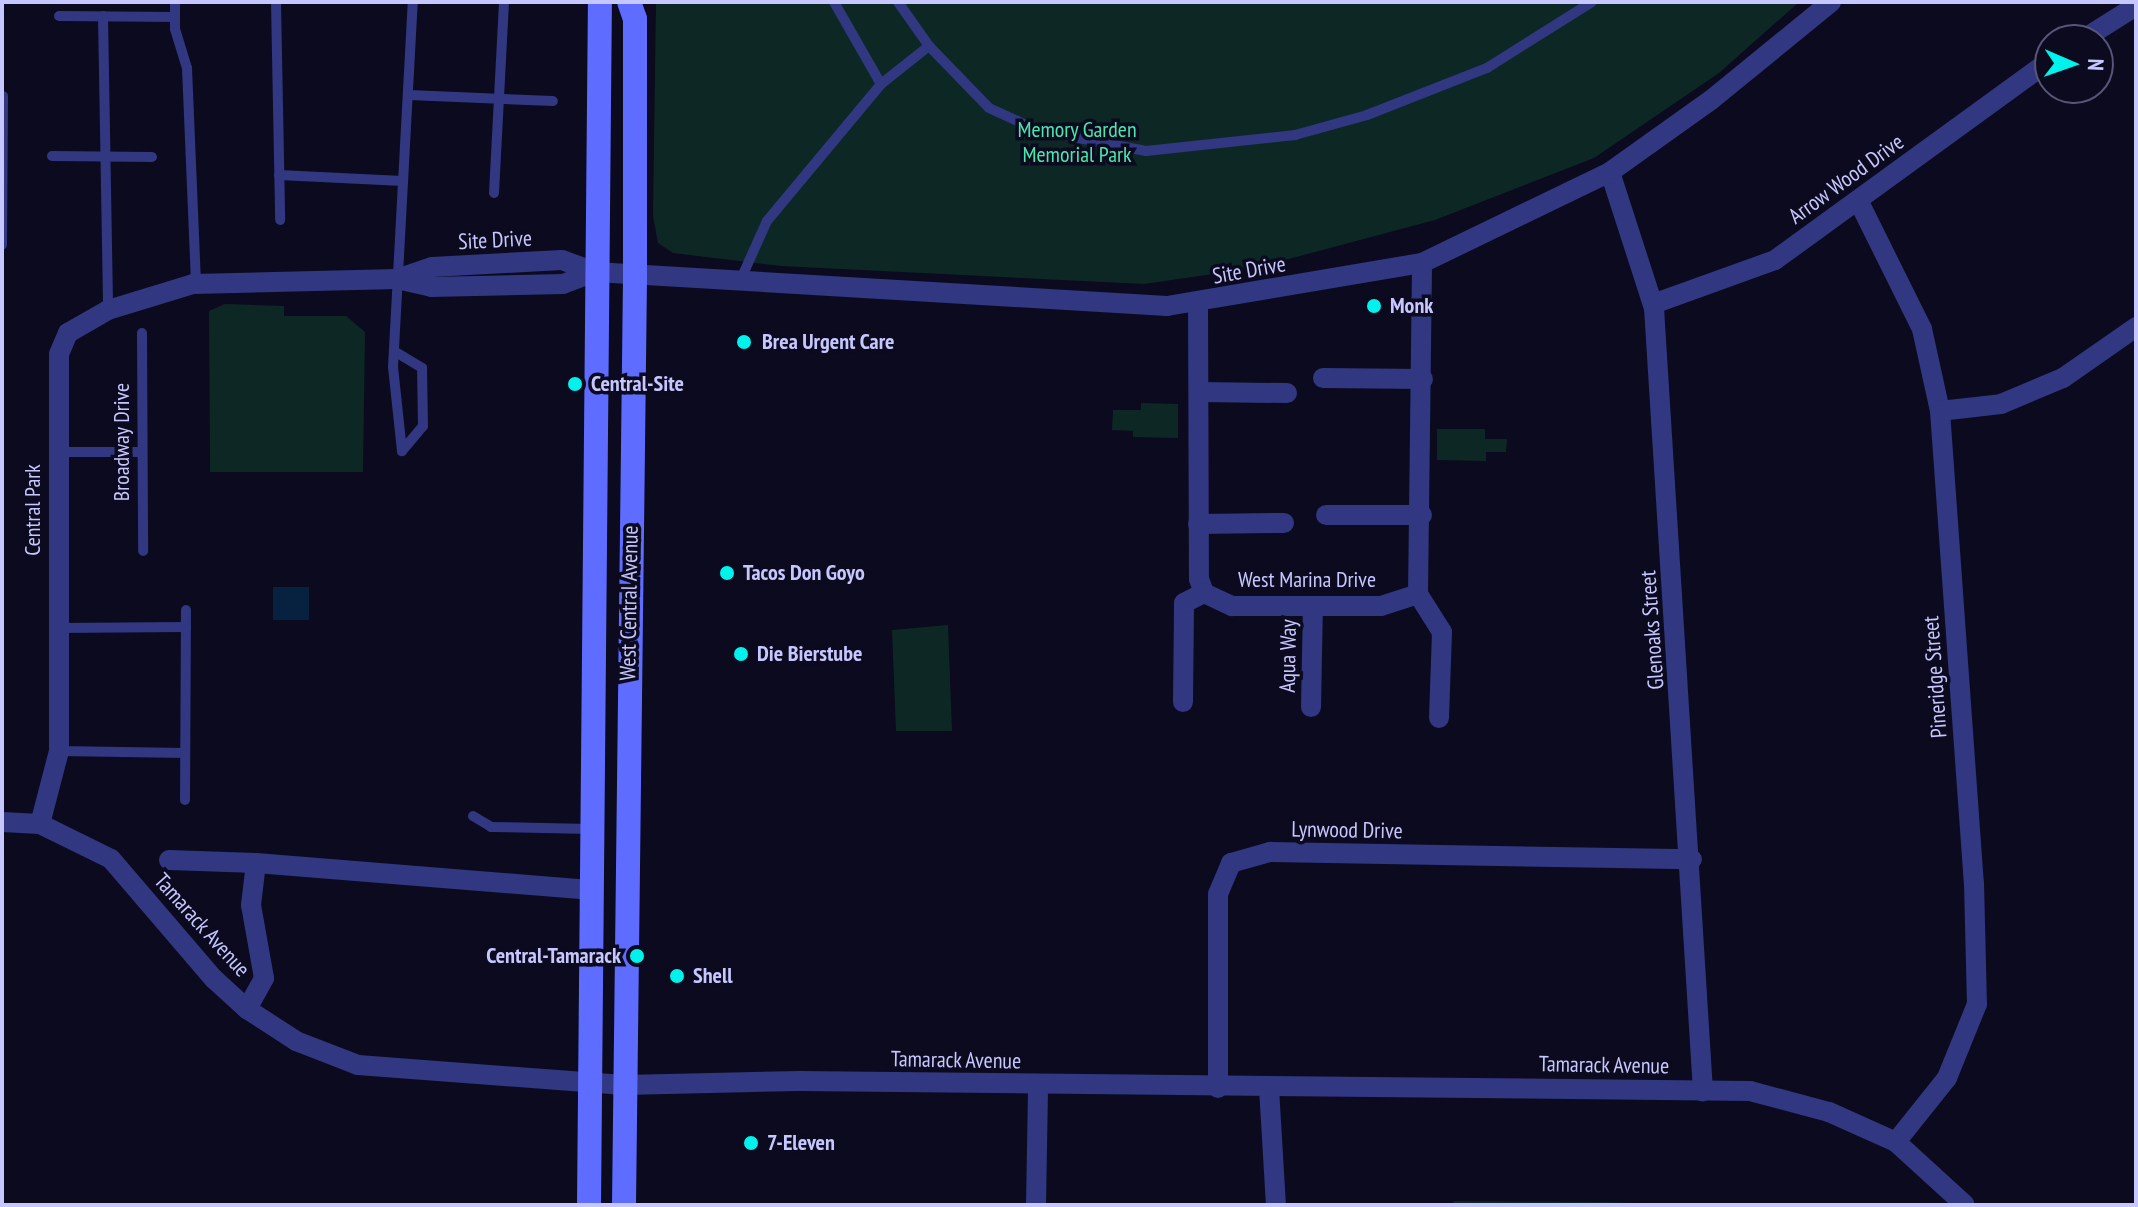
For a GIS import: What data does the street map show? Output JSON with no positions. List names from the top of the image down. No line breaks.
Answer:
{"streets":{"main road":["West Central Avenue"],"street":["Arrow Wood Drive","Site Drive","Central Park","West Marina Drive","Glenoaks Street","Aqua Way","Pineridge Street","Lynwood Drive","Tamarack Avenue"],"lane":["Broadway Drive"]},"crossings":[["Arrow Wood Drive","Glenoaks Street"],["Arrow Wood Drive","Pineridge Street"],["Site Drive","Central Park"],["Site Drive","West Central Avenue"],["Site Drive","Glenoaks Street"],["Central Park","Tamarack Avenue"],["West Marina Drive","Aqua Way"],["West Central Avenue","Tamarack Avenue"],["Glenoaks Street","Lynwood Drive"],["Glenoaks Street","Tamarack Avenue"],["Pineridge Street","Tamarack Avenue"],["Lynwood Drive","Tamarack Avenue"]],"parks":["Memory Garden Memorial Park"],"places":["Monk","Brea Urgent Care","Central-Site","Tacos Don Goyo","Die Bierstube","Central-Tamarack","Shell","7-Eleven"],"north":"right"}
